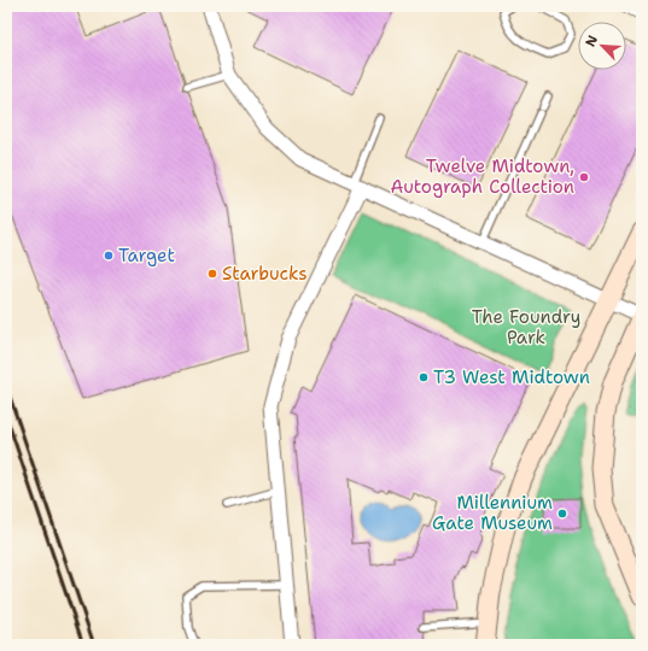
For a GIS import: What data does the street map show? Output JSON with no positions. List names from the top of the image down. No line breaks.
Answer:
{"parks":["The Foundry Park"],"places":["Twelve Midtown, Autograph Collection","Target","Starbucks","T3 West Midtown","Millennium Gate Museum"],"north":"top left"}
